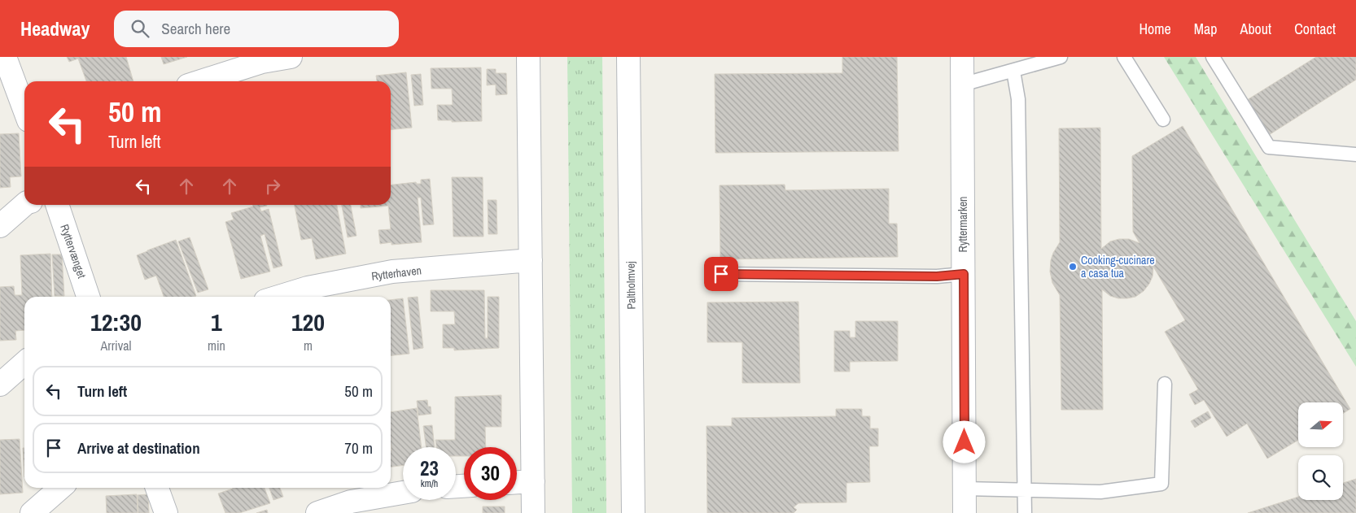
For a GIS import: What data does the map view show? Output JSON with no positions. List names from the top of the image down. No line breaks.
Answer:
{"streets":{"street":["Ryttermarken","Ryttervænget","Rytterhaven","Paltholmvej"]},"places":["Cooking-cucinare a casa tua"],"north":"right","page":{"header":"Headway","search":"Search here","nav":["Home","Map","About","Contact"],"turn":["50 m","Turn left"],"eta":["12:30","Arrival","1","min","120","m"],"list":[{"name":"Turn left","value":"50 m"},{"name":"Arrive at destination","value":"70 m"}],"speed":"23 km/h","limit":"30"}}
